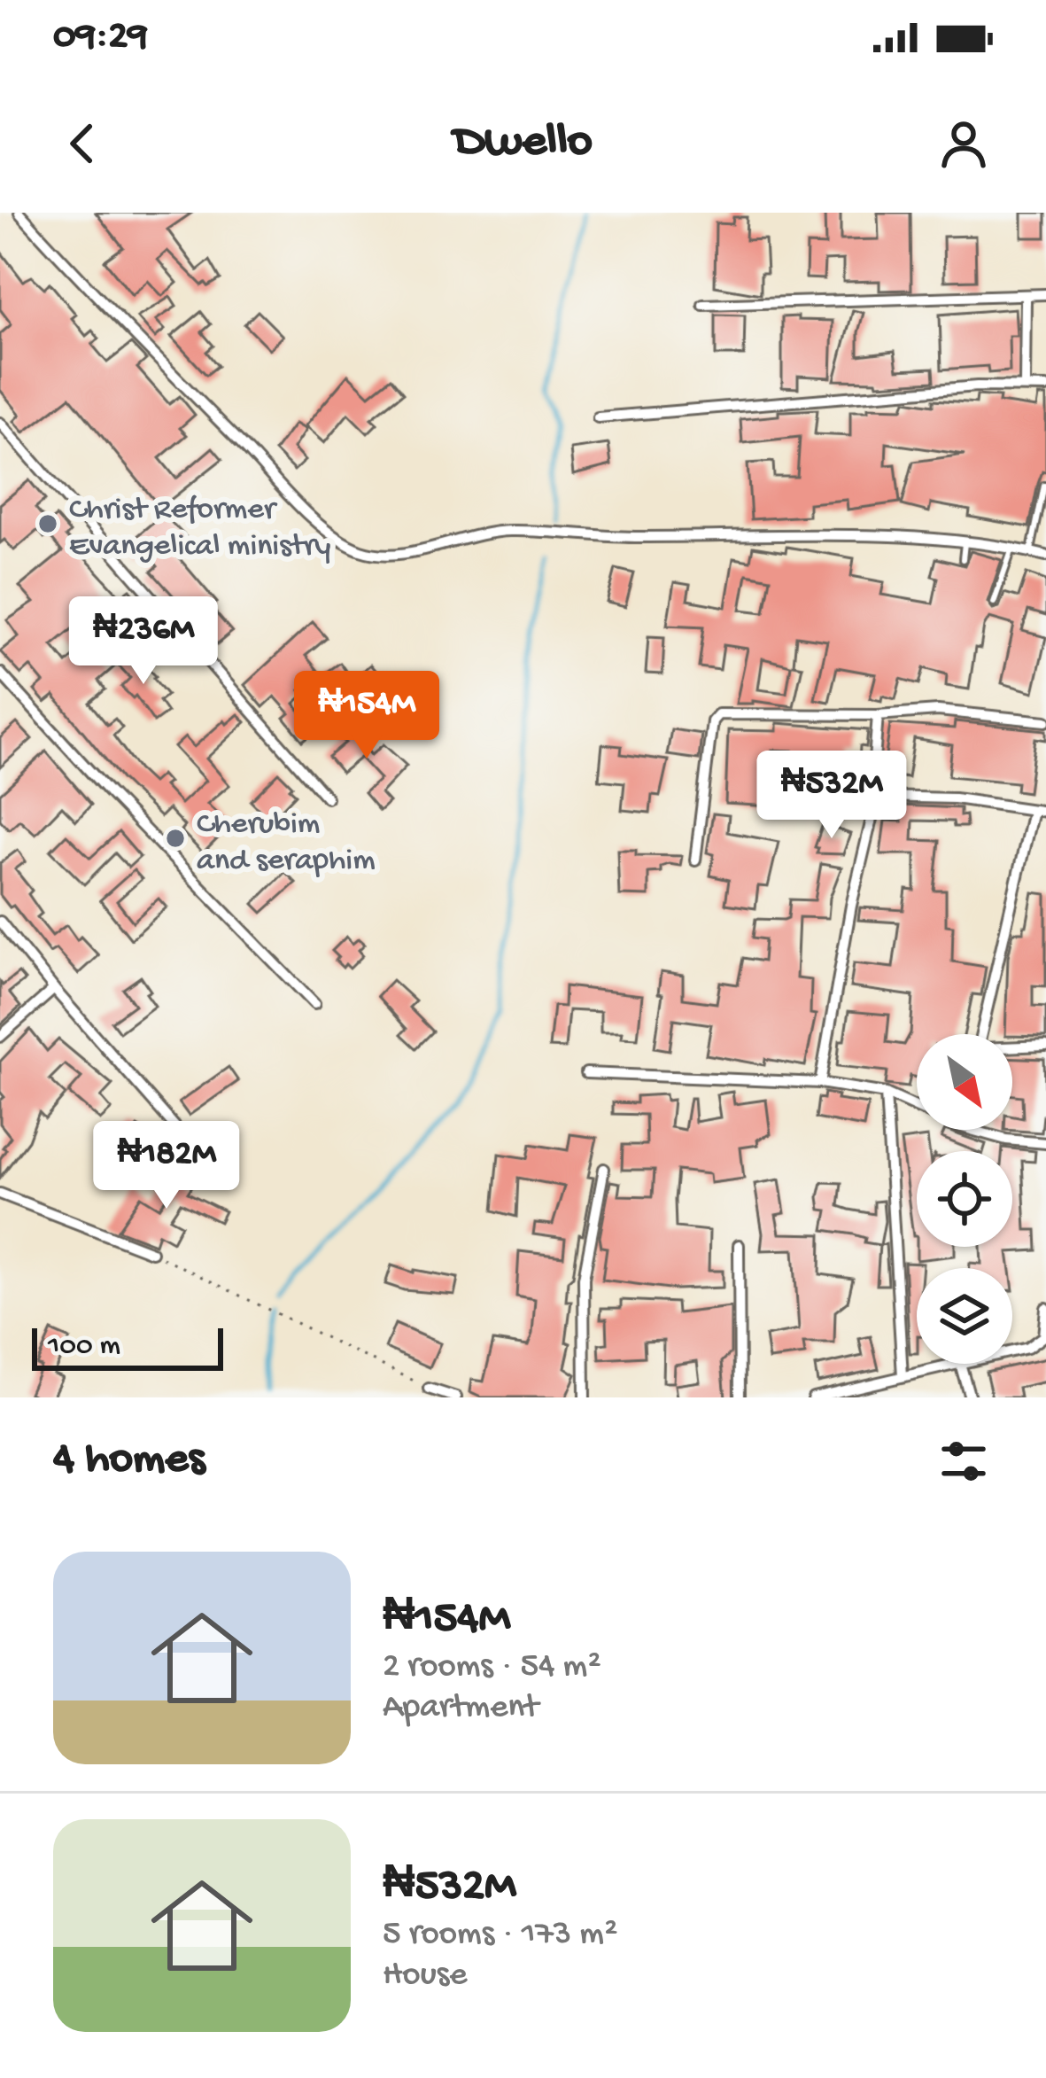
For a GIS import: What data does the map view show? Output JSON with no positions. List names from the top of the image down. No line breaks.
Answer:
{"places":["Christ Reformer Evangelical ministry","Cherubim and seraphim"],"scale_bar":"100 m","north":"bottom right","page":{"status":"09:29","header":"Dwello","price":["₦236M","₦154M","₦532M","₦182M"],"scale":"100 m","heading":"4 homes","list":[{"name":"₦154M","note":"2 rooms · 54 m² · Apartment"},{"name":"₦532M","note":"5 rooms · 173 m² · House"}]}}
